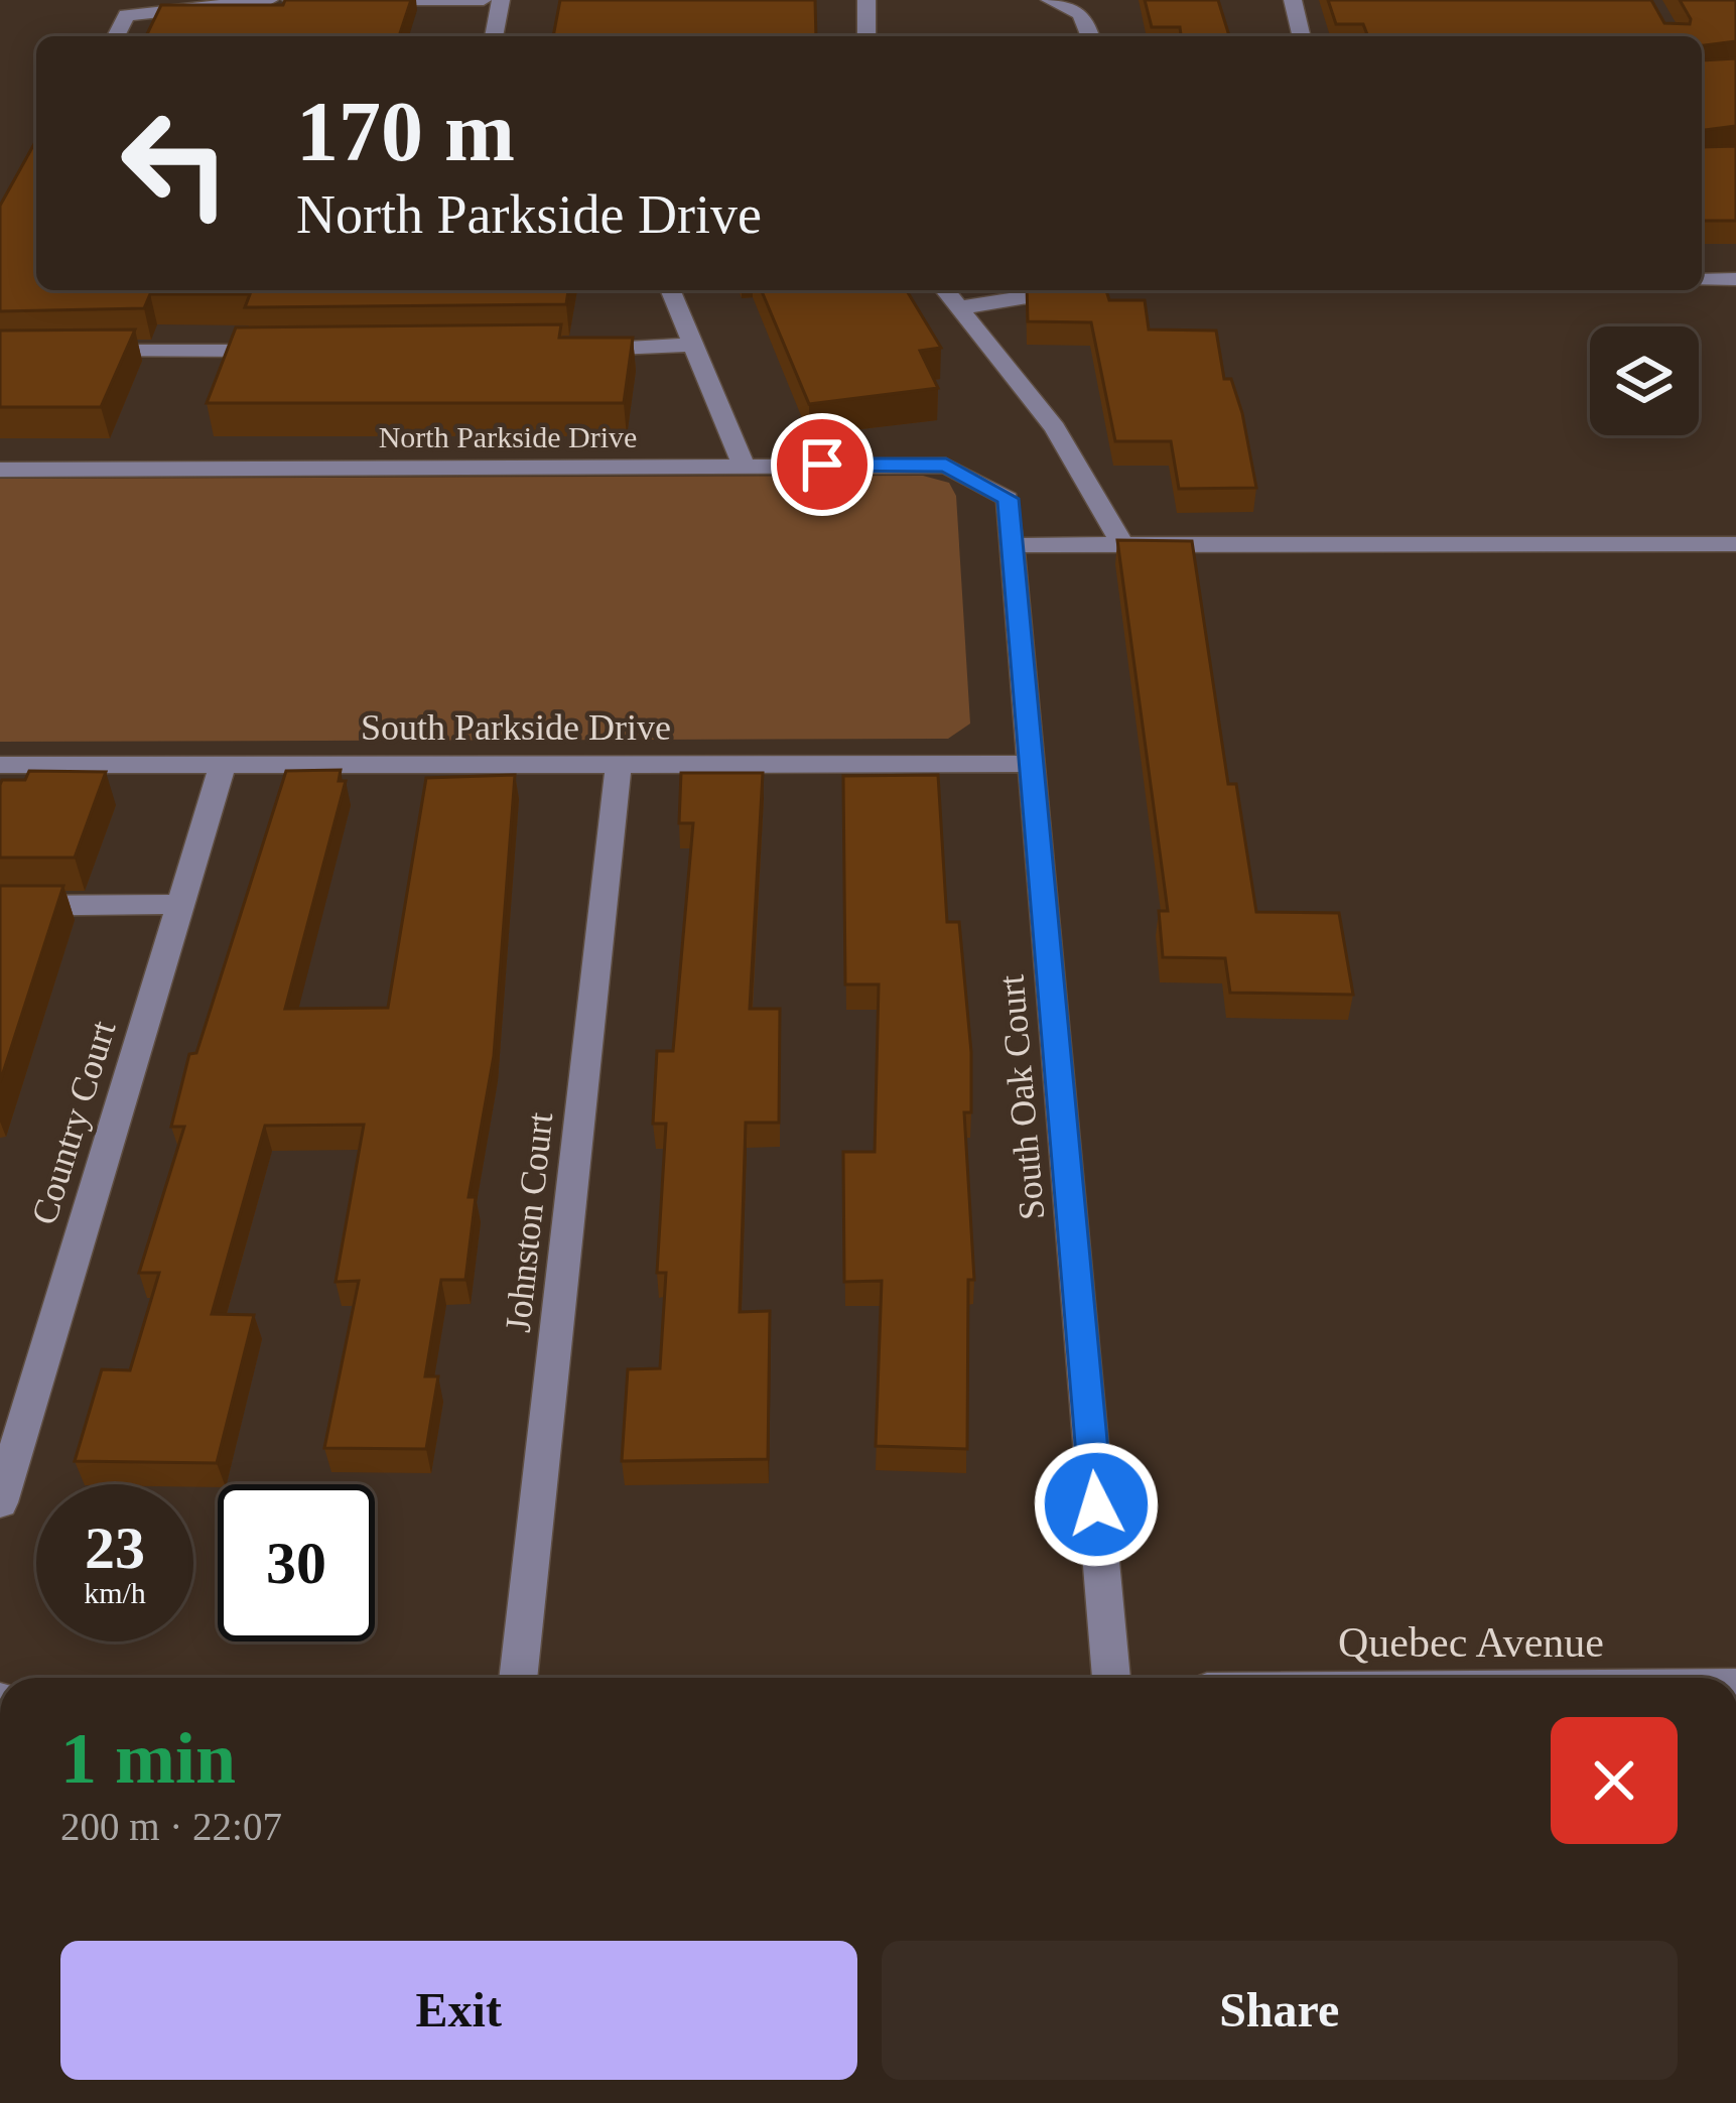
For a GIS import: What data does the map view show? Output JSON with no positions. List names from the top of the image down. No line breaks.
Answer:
{"streets":{"street":["North Parkside Drive","South Parkside Drive","South Oak Court","Country Court","Johnston Court"]},"crossings":[["North Parkside Drive","South Oak Court"],["South Parkside Drive","South Oak Court"],["South Parkside Drive","Country Court"],["South Parkside Drive","Johnston Court"]],"page":{"turn":["170 m","North Parkside Drive"],"speed":"23 km/h","limit":"30","heading":["1 min","200 m · 22:07"],"buttons":["Exit","Share"]}}
